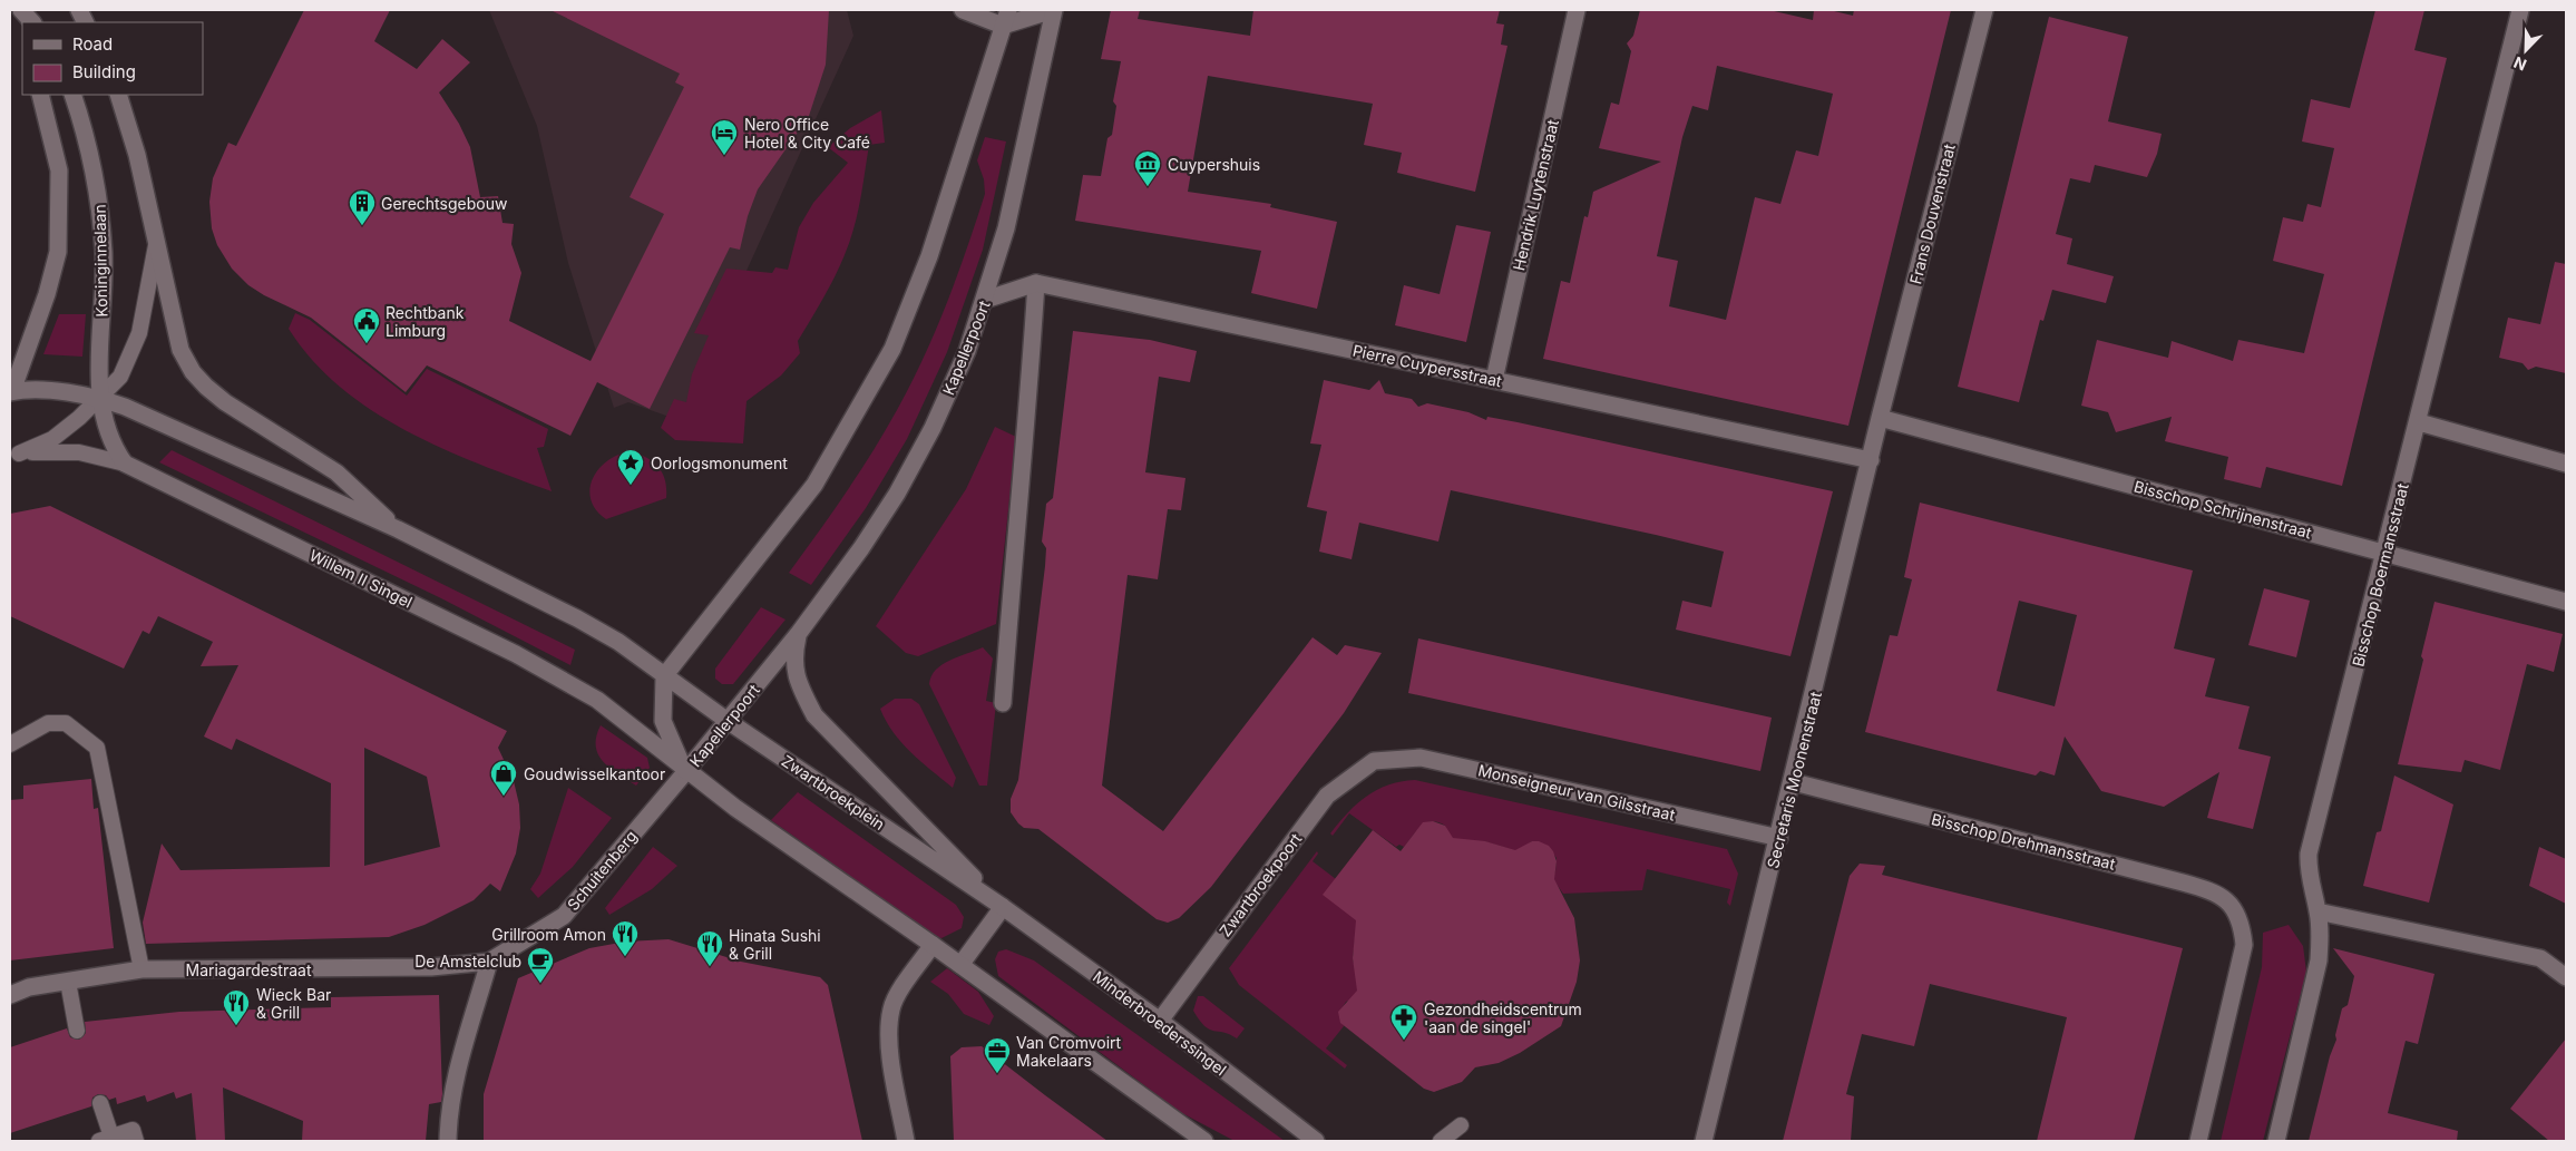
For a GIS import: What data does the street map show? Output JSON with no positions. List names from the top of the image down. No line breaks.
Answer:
{"streets":{"street":["Hendrik Luytenstraat","Frans Douvenstraat","Koninginnelaan","Kapellerpoort","Pierre Cuypersstraat","Bisschop Schrijnenstraat","Bisschop Boermansstraat","Willem II Singel","Secretaris Moonenstraat","Zwartbroekplein","Monseigneur van Gilsstraat","Bisschop Drehmansstraat","Schuitenberg","Zwartbroekpoort","Mariagardestraat","Minderbroederssingel"]},"crossings":[["Hendrik Luytenstraat","Pierre Cuypersstraat"],["Frans Douvenstraat","Bisschop Schrijnenstraat"],["Frans Douvenstraat","Secretaris Moonenstraat"],["Koninginnelaan","Willem II Singel"],["Kapellerpoort","Willem II Singel"],["Kapellerpoort","Zwartbroekplein"],["Kapellerpoort","Schuitenberg"],["Pierre Cuypersstraat","Secretaris Moonenstraat"],["Bisschop Schrijnenstraat","Bisschop Boermansstraat"],["Bisschop Schrijnenstraat","Secretaris Moonenstraat"],["Willem II Singel","Schuitenberg"],["Secretaris Moonenstraat","Monseigneur van Gilsstraat"],["Secretaris Moonenstraat","Bisschop Drehmansstraat"],["Zwartbroekplein","Minderbroederssingel"],["Monseigneur van Gilsstraat","Zwartbroekpoort"],["Schuitenberg","Mariagardestraat"],["Zwartbroekpoort","Minderbroederssingel"]],"places":{"hotel":["Nero Office Hotel & City Café"],"museum":["Cuypershuis"],"building":["Gerechtsgebouw"],"public building":["Rechtbank Limburg"],"place":["Oorlogsmonument"],"shop":["Goudwisselkantoor"],"restaurant":["Grillroom Amon","Hinata Sushi & Grill","Wieck Bar & Grill"],"cafe":["De Amstelclub"],"pharmacy":["Gezondheidscentrum 'aan de singel'"],"office":["Van Cromvoirt Makelaars"]},"legend":["Road","Building"],"north":"bottom left"}
